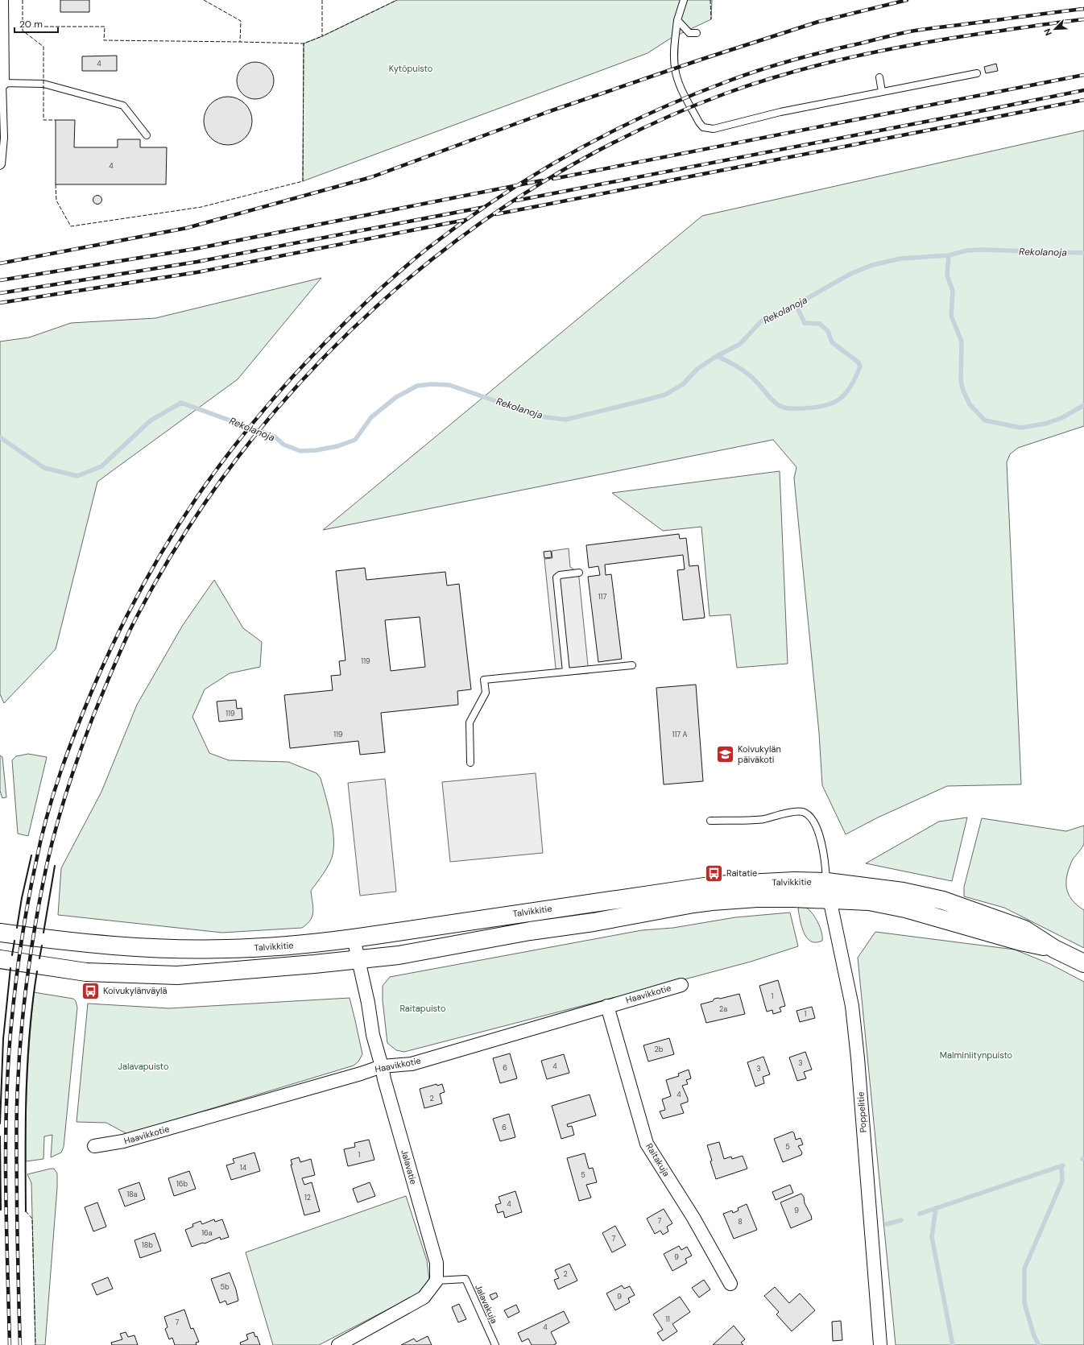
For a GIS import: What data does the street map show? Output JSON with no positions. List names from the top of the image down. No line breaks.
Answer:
{"streets":{"main road":["Talvikkitie"],"street":["Haavikkotie","Poppelitie","Raitakuja","Jalavatie"],"lane":["Jalavakuja"]},"crossings":[["Talvikkitie","Poppelitie"],["Talvikkitie","Jalavatie"],["Haavikkotie","Raitakuja"],["Haavikkotie","Jalavatie"],["Jalavatie","Jalavakuja"]],"water":["Rekolanoja"],"parks":["Kytöpuisto","Raitapuisto","Malminiitynpuisto","Jalavapuisto"],"places":{"school or university":["Koivukylän päiväkoti"],"bus stop":["Raitatie","Koivukylänväylä"]},"house_numbers":["4","4","117","119","119","119","117 A","1","2a","1","2b","3","4","6","3","4","2","6","5","1","14","5","16b","18a","12","4","9","7","8","16a","7","18b","9","2","5b","9","11","7","4"],"scale_bar":"20 m","north":"bottom left"}
